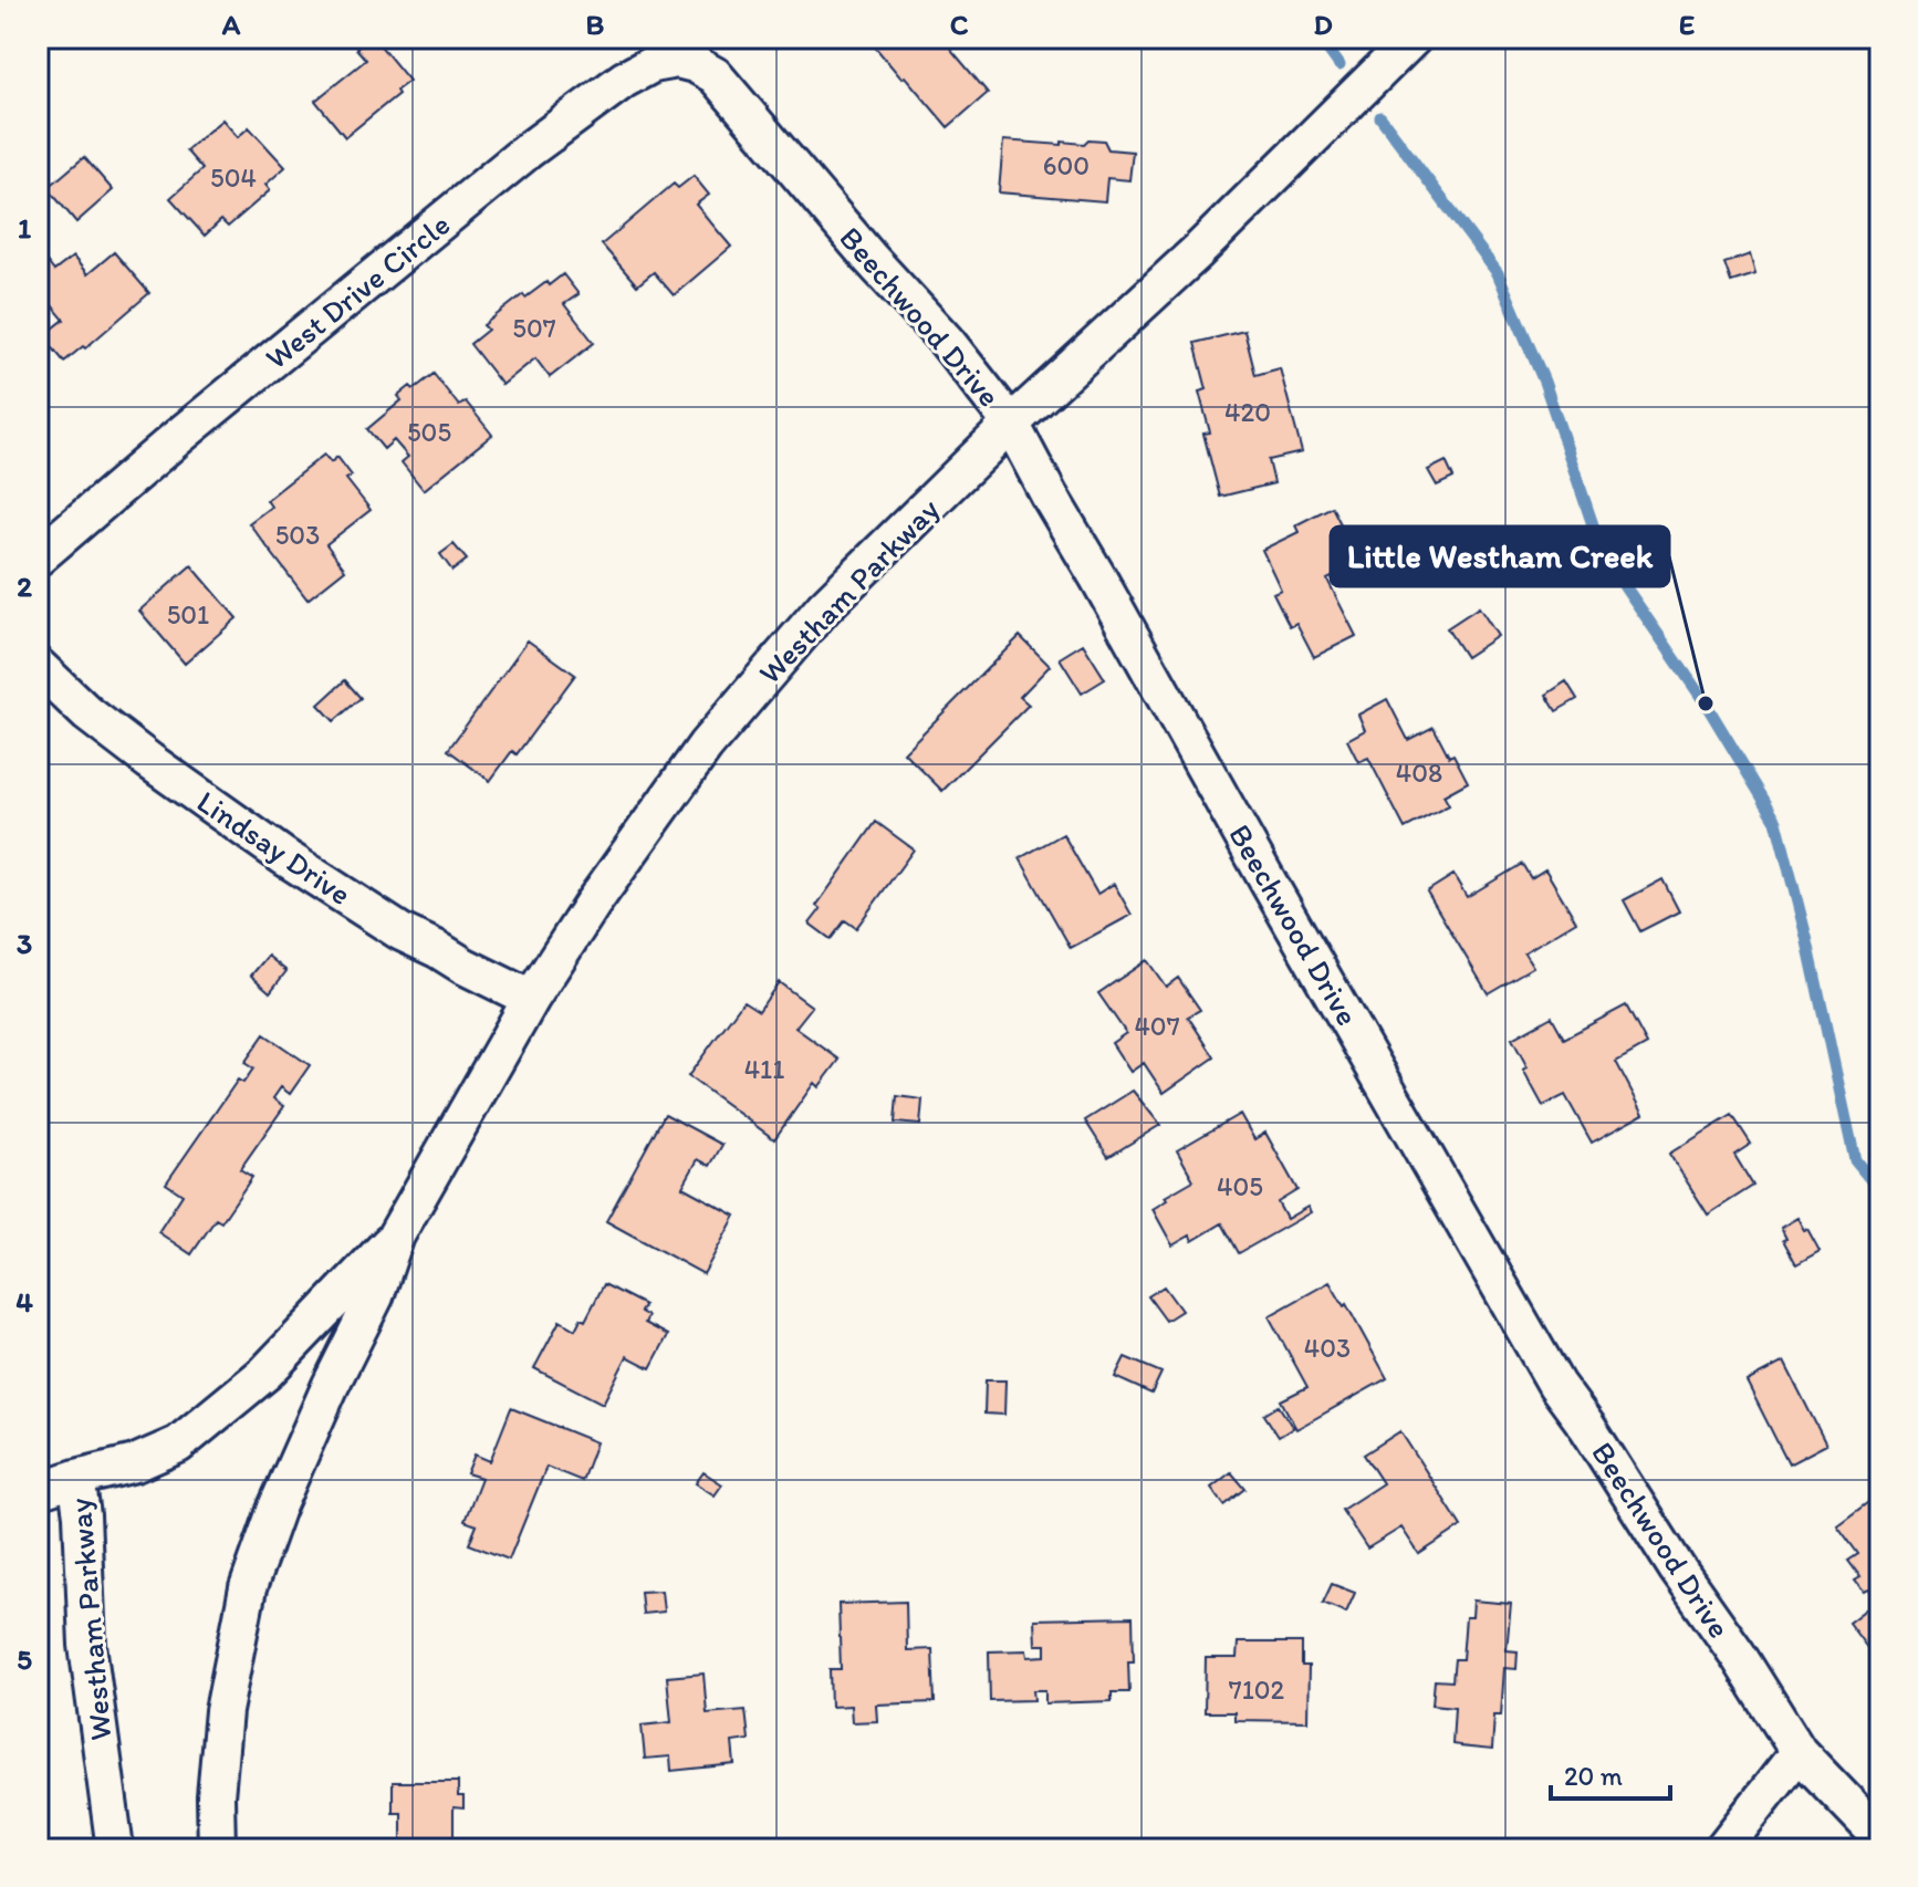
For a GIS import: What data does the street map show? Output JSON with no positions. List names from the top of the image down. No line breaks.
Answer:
{"streets":{"street":["West Drive Circle","Beechwood Drive","Westham Parkway","Lindsay Drive"]},"crossings":[["West Drive Circle","Beechwood Drive"],["Beechwood Drive","Westham Parkway"],["Westham Parkway","Lindsay Drive"]],"places":["Little Westham Creek"],"house_numbers":["600","504","507","420","505","503","501","408","407","411","405","403","7102"],"scale_bar":"20 m","grid":{"columns":["A","B","C","D","E"],"rows":["1","2","3","4","5"]}}
